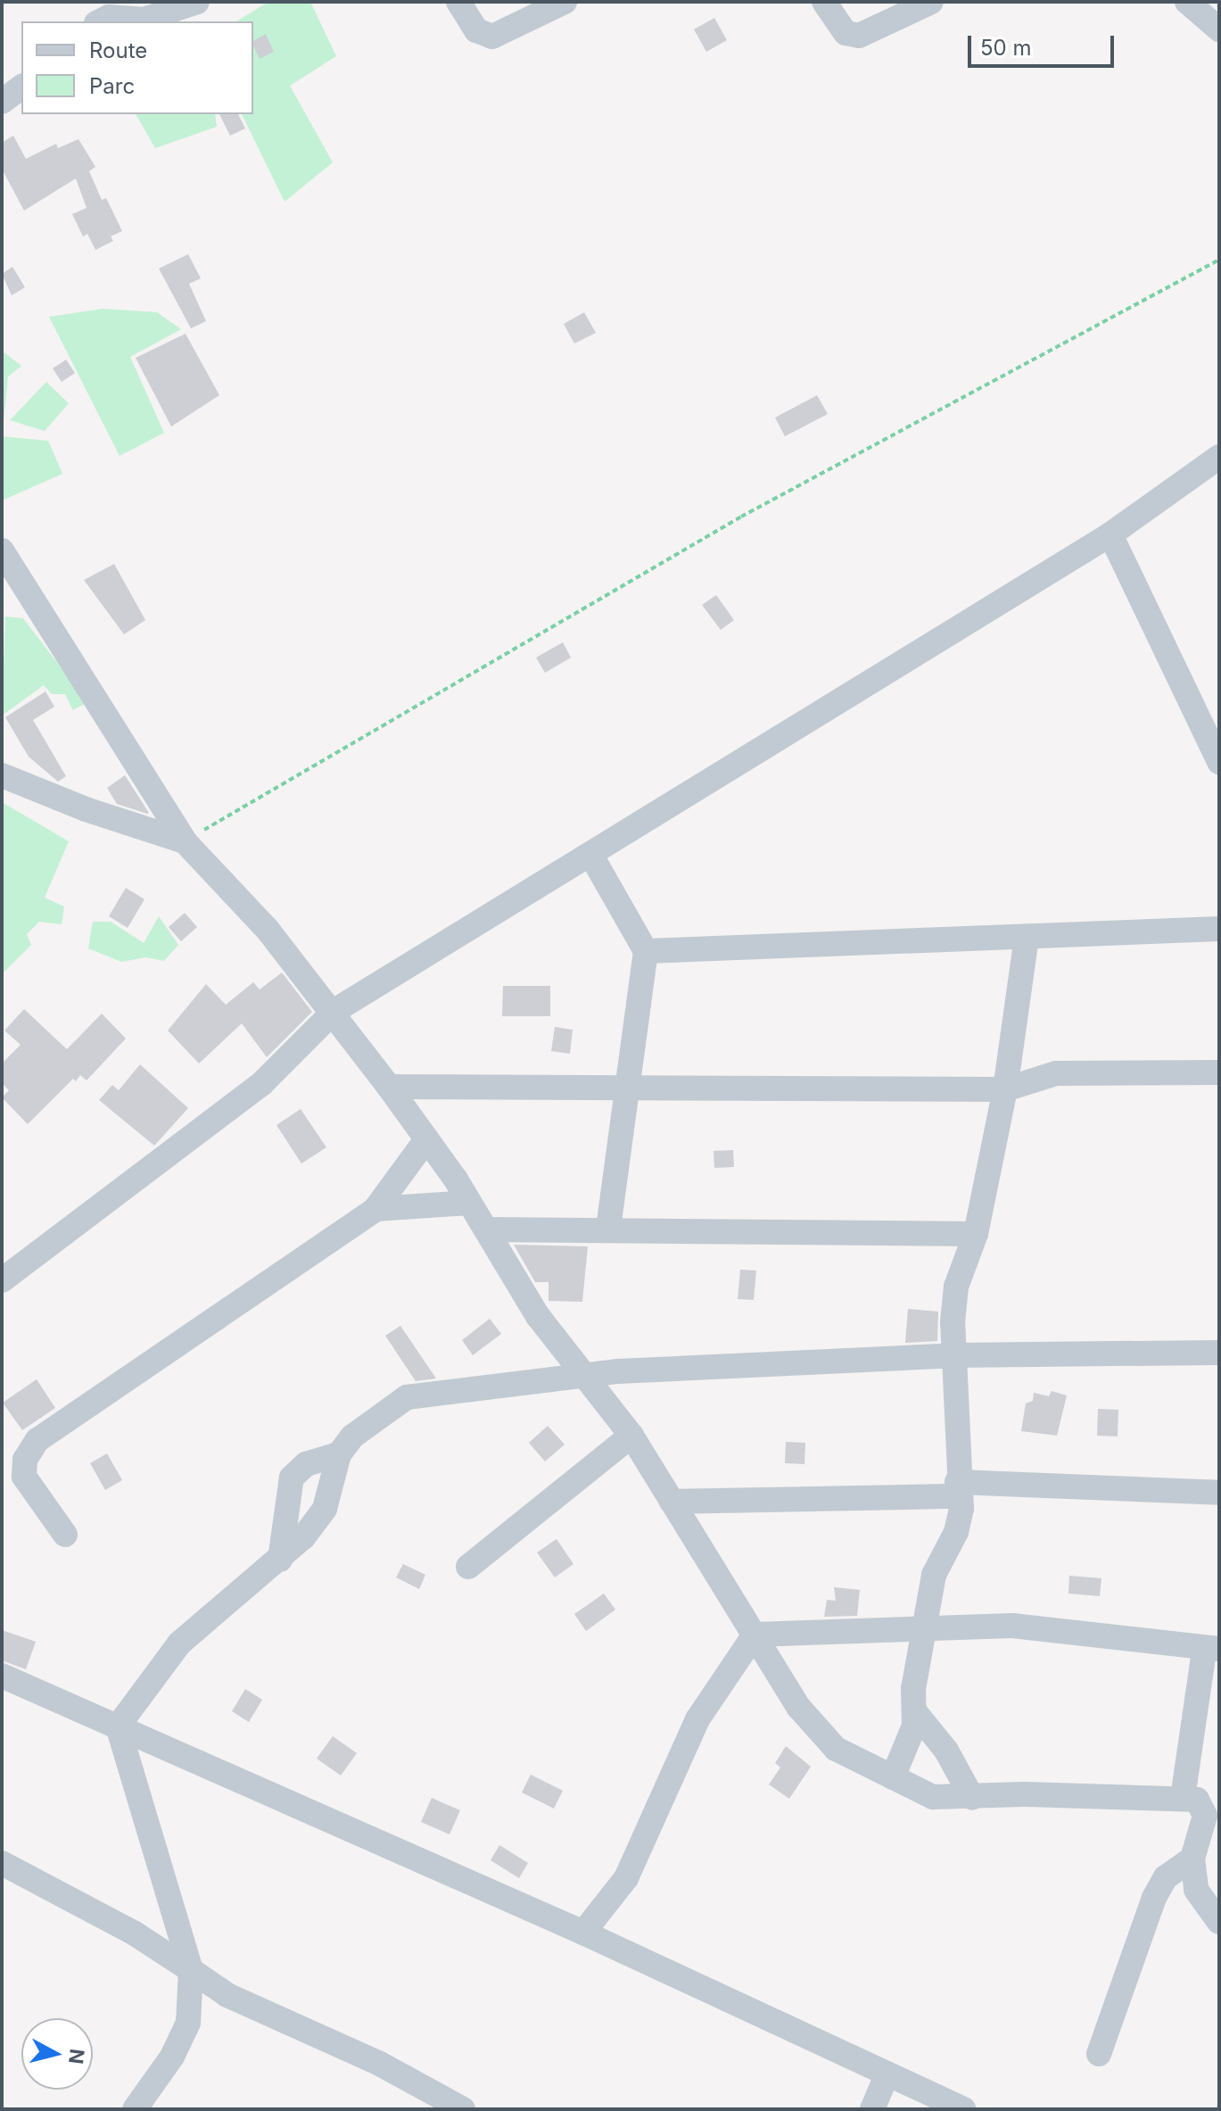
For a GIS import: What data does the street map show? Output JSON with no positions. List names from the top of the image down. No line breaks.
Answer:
{"legend":["Route","Parc"],"scale_bar":"50 m","north":"right"}
